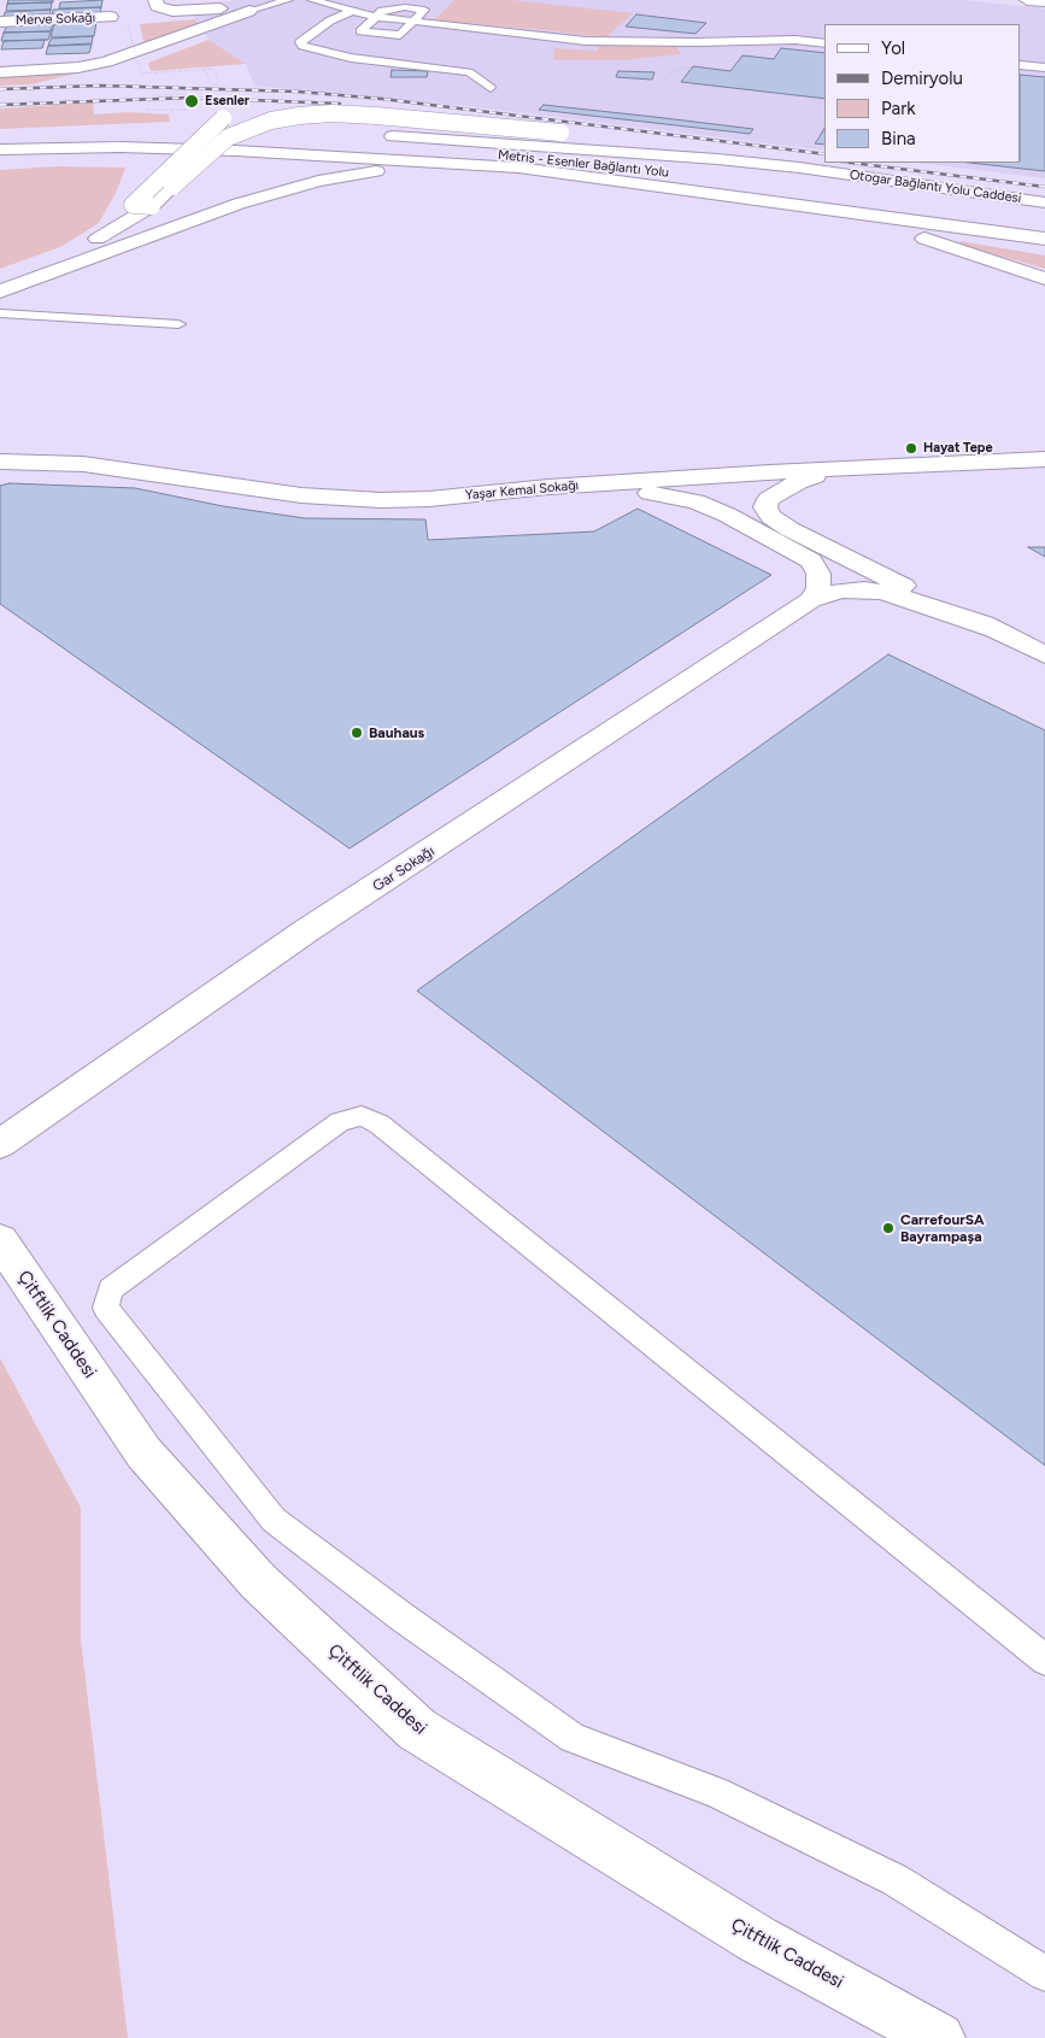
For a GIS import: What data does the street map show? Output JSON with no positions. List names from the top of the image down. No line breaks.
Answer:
{"streets":{"main road":["Merve Sokağı","Metris - Esenler Bağlantı Yolu","Otogar Bağlantı Yolu Caddesi","Yaşar Kemal Sokağı","Gar Sokağı","Çitftlik Caddesi"]},"places":["Esenler","Hayat Tepe","Bauhaus","CarrefourSA Bayrampaşa"],"legend":["Yol","Demiryolu","Park","Bina"]}
